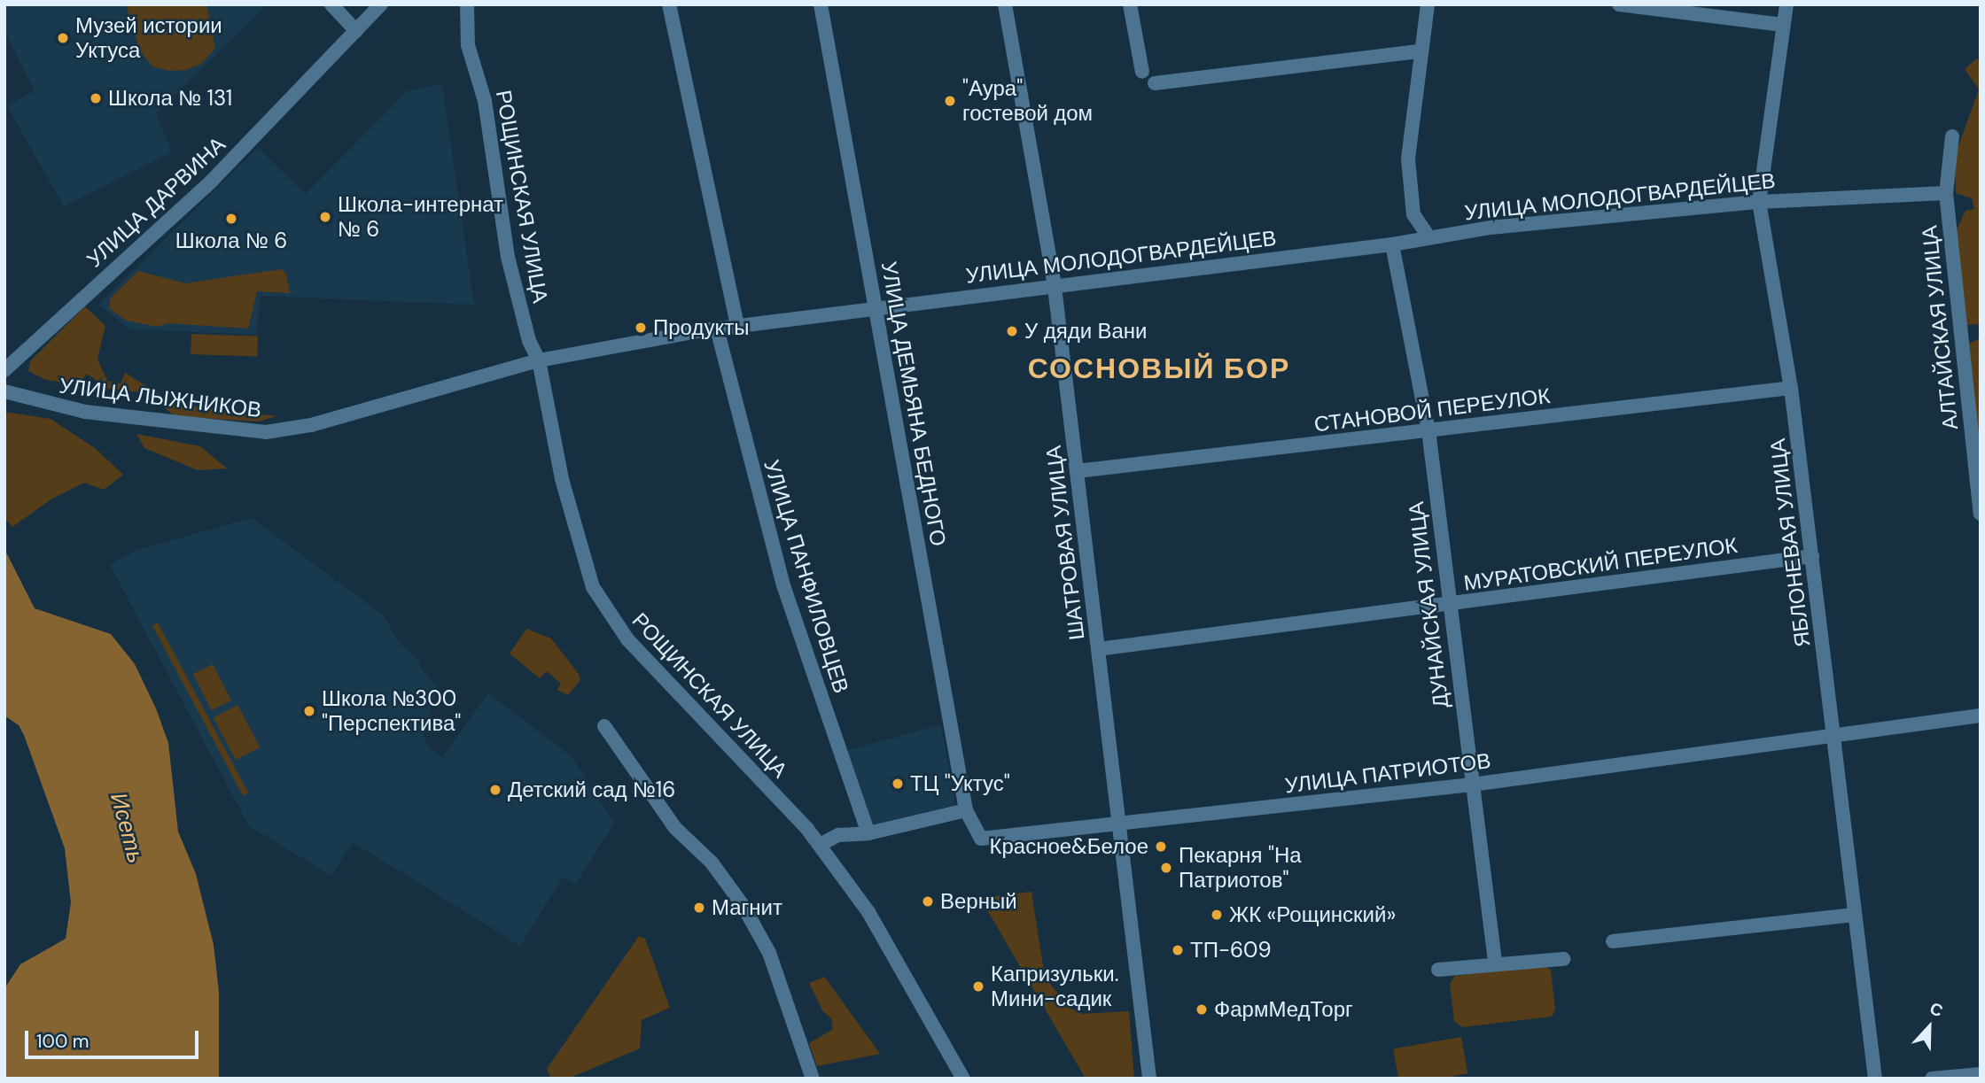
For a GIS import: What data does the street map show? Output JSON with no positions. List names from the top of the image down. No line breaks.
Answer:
{"streets":{"street":["РОЩИНСКАЯ УЛИЦА","УЛИЦА МОЛОДОГВАРДЕЙЦЕВ","УЛИЦА ДАРВИНА","АЛТАЙСКАЯ УЛИЦА","УЛИЦА ЛЫЖНИКОВ","УЛИЦА ДЕМЬЯНА БЕДНОГО","СТАНОВОЙ ПЕРЕУЛОК","ШАТРОВАЯ УЛИЦА","ЯБЛОНЕВАЯ УЛИЦА","МУРАТОВСКИЙ ПЕРЕУЛОК","УЛИЦА ПАНФИЛОВЦЕВ","ДУНАЙСКАЯ УЛИЦА","УЛИЦА ПАТРИОТОВ"]},"crossings":[["РОЩИНСКАЯ УЛИЦА","УЛИЦА МОЛОДОГВАРДЕЙЦЕВ"],["УЛИЦА МОЛОДОГВАРДЕЙЦЕВ","АЛТАЙСКАЯ УЛИЦА"],["УЛИЦА МОЛОДОГВАРДЕЙЦЕВ","УЛИЦА ЛЫЖНИКОВ"],["УЛИЦА МОЛОДОГВАРДЕЙЦЕВ","УЛИЦА ДЕМЬЯНА БЕДНОГО"],["УЛИЦА МОЛОДОГВАРДЕЙЦЕВ","ШАТРОВАЯ УЛИЦА"],["УЛИЦА МОЛОДОГВАРДЕЙЦЕВ","ЯБЛОНЕВАЯ УЛИЦА"],["УЛИЦА МОЛОДОГВАРДЕЙЦЕВ","УЛИЦА ПАНФИЛОВЦЕВ"],["УЛИЦА МОЛОДОГВАРДЕЙЦЕВ","ДУНАЙСКАЯ УЛИЦА"],["УЛИЦА ДЕМЬЯНА БЕДНОГО","УЛИЦА ПАТРИОТОВ"],["СТАНОВОЙ ПЕРЕУЛОК","ШАТРОВАЯ УЛИЦА"],["СТАНОВОЙ ПЕРЕУЛОК","ЯБЛОНЕВАЯ УЛИЦА"],["СТАНОВОЙ ПЕРЕУЛОК","ДУНАЙСКАЯ УЛИЦА"],["ШАТРОВАЯ УЛИЦА","МУРАТОВСКИЙ ПЕРЕУЛОК"],["ШАТРОВАЯ УЛИЦА","УЛИЦА ПАТРИОТОВ"],["ЯБЛОНЕВАЯ УЛИЦА","МУРАТОВСКИЙ ПЕРЕУЛОК"],["ЯБЛОНЕВАЯ УЛИЦА","УЛИЦА ПАТРИОТОВ"],["МУРАТОВСКИЙ ПЕРЕУЛОК","ДУНАЙСКАЯ УЛИЦА"],["ДУНАЙСКАЯ УЛИЦА","УЛИЦА ПАТРИОТОВ"]],"districts":["СОСНОВЫЙ БОР"],"water":["Исеть"],"places":["Музей истории Уктуса","Школа № 131","\"Аура\" гостевой дом","Школа-интернат № 6","Школа № 6","Продукты","У дяди Вани","Школа №300 \"Перспектива\"","ТЦ \"Уктус\"","Детский сад №16","Красное&Белое","Пекарня \"На Патриотов\"","Верный","Магнит","ЖК «Рощинский»","ТП-609","Капризульки. Мини-садик","ФармМедТорг"],"scale_bar":"100 m","north":"top"}
